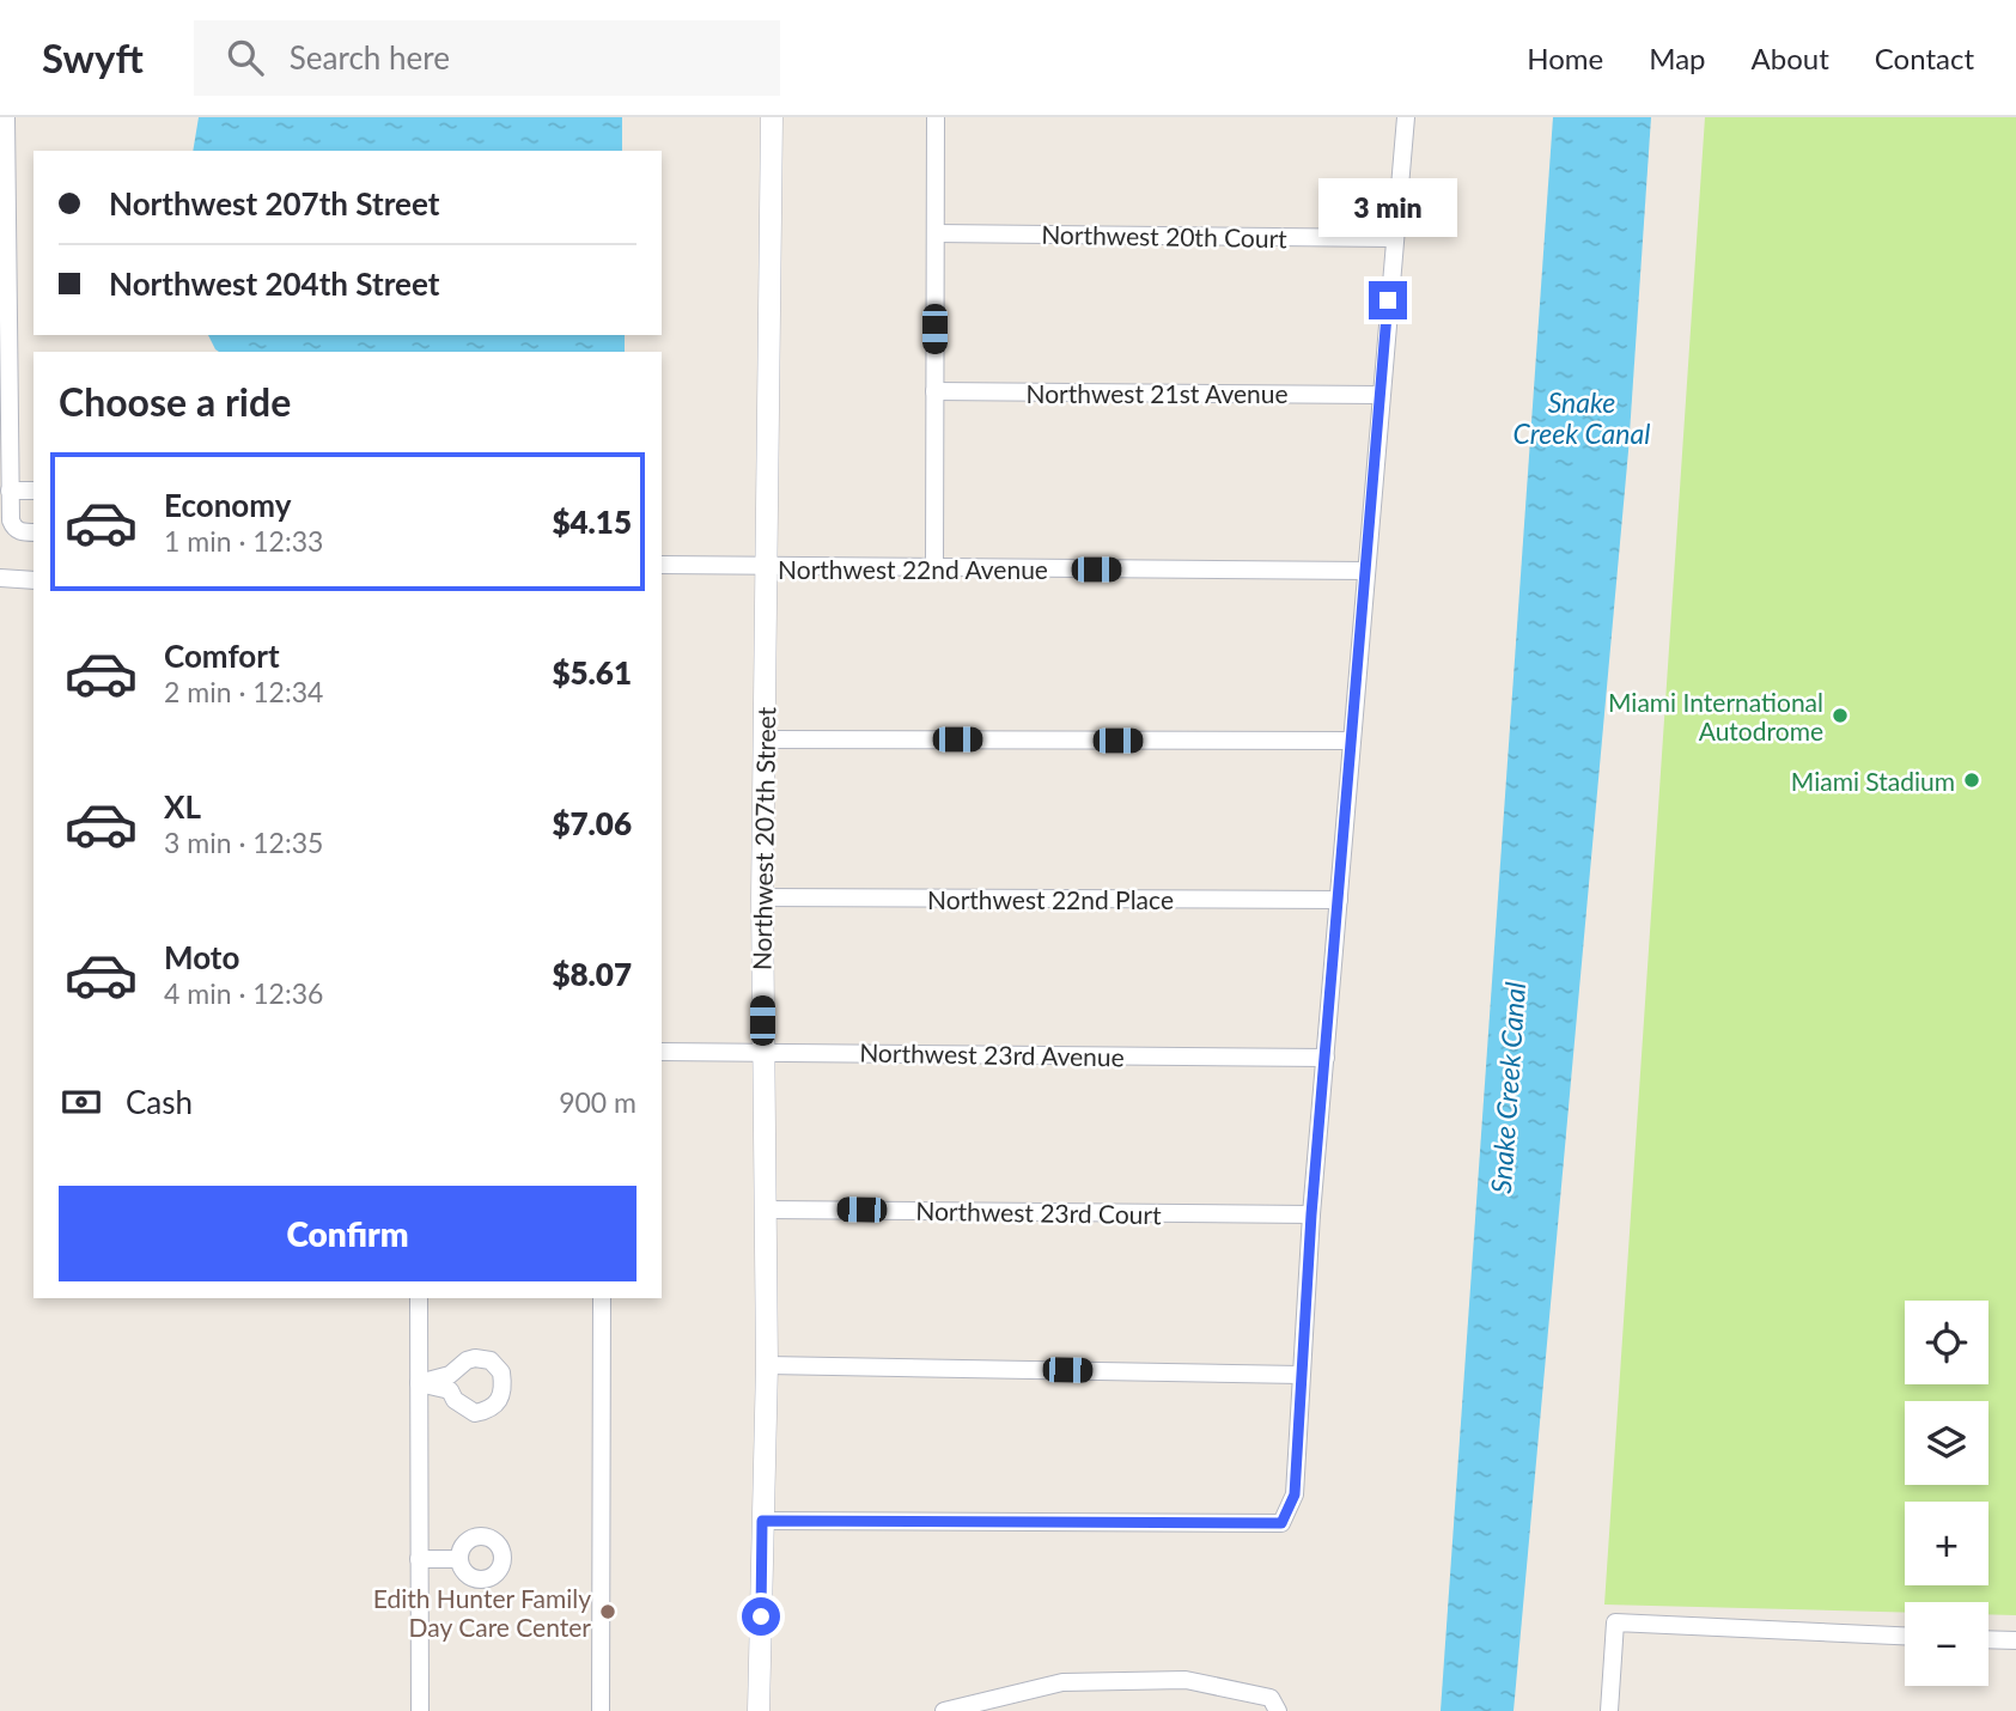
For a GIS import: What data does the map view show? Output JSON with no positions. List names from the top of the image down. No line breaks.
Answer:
{"streets":{"street":["Northwest 20th Court","Northwest 21st Avenue","Northwest 22nd Avenue","Northwest 207th Street","Northwest 22nd Place","Northwest 23rd Avenue","Northwest 23rd Court"]},"crossings":[["Northwest 22nd Avenue","Northwest 207th Street"],["Northwest 207th Street","Northwest 22nd Place"],["Northwest 207th Street","Northwest 23rd Avenue"],["Northwest 207th Street","Northwest 23rd Court"]],"water":["Snake Creek Canal"],"places":["Miami International Autodrome","Miami Stadium","Edith Hunter Family Day Care Center"],"page":{"header":"Swyft","search":"Search here","nav":["Home","Map","About","Contact"],"banner":["Northwest 207th Street","Northwest 204th Street"],"bubble":"3 min","heading":"Choose a ride","list":[{"name":"Economy","note":"1 min · 12:33","value":"$4.15"},{"name":"Comfort","note":"2 min · 12:34","value":"$5.61"},{"name":"XL","note":"3 min · 12:35","value":"$7.06"},{"name":"Moto","note":"4 min · 12:36","value":"$8.07"}],"pay":["Cash","900 m"],"buttons":"Confirm","map_buttons":["+","−"]}}
